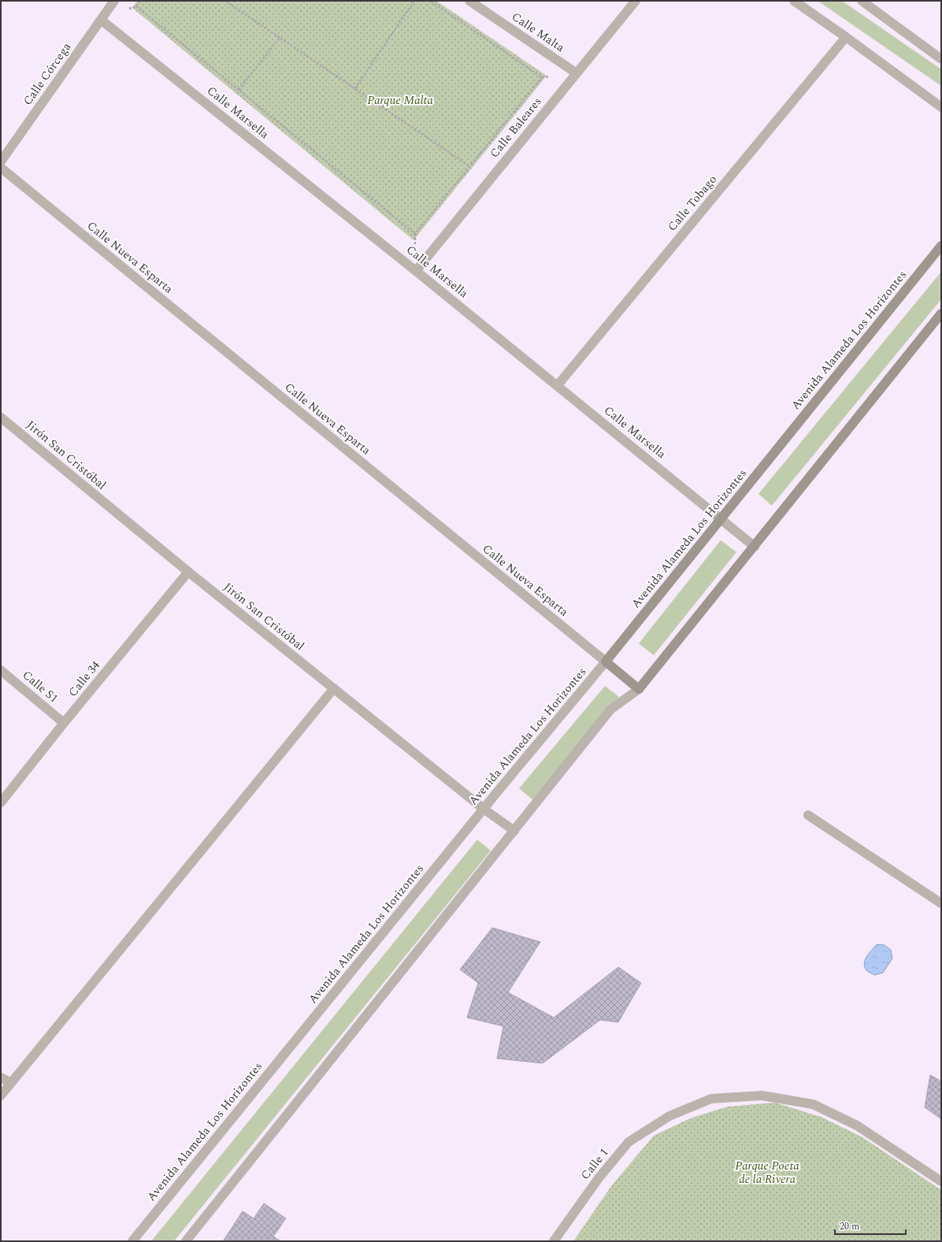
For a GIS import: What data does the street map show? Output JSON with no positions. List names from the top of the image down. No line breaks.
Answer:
{"streets":{"main road":["Calle Nueva Esparta","Avenida Alameda Los Horizontes"],"street":["Calle Malta","Calle Córcega","Calle Marsella","Calle Baleares","Calle Tobago","Jirón San Cristóbal","Calle 34","Calle S1","Calle 1"]},"crossings":[["Calle Malta","Calle Baleares"],["Calle Córcega","Calle Marsella"],["Calle Marsella","Calle Baleares"],["Calle Marsella","Calle Tobago"],["Calle Marsella","Avenida Alameda Los Horizontes"],["Calle Nueva Esparta","Avenida Alameda Los Horizontes"],["Avenida Alameda Los Horizontes","Jirón San Cristóbal"],["Jirón San Cristóbal","Calle 34"],["Calle 34","Calle S1"]],"parks":["Parque Malta","Parque Poeta de la Rivera"],"scale_bar":"20 m"}
